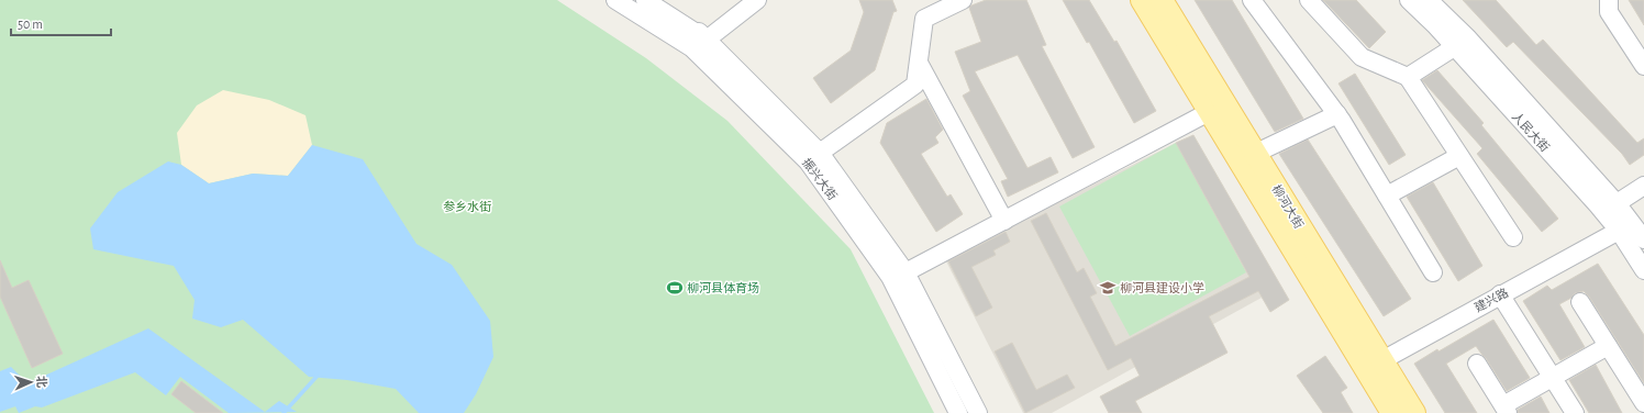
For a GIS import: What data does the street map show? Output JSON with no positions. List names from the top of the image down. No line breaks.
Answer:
{"streets":{"main road":["柳河大街"],"street":["人民大街","振兴大街","建兴路"]},"crossings":[["人民大街","建兴路"],["柳河大街","建兴路"]],"parks":["参乡水街"],"places":{"sports":["柳河县体育场"],"school or university":["柳河县建设小学"]},"scale_bar":"50 m","north":"right"}
